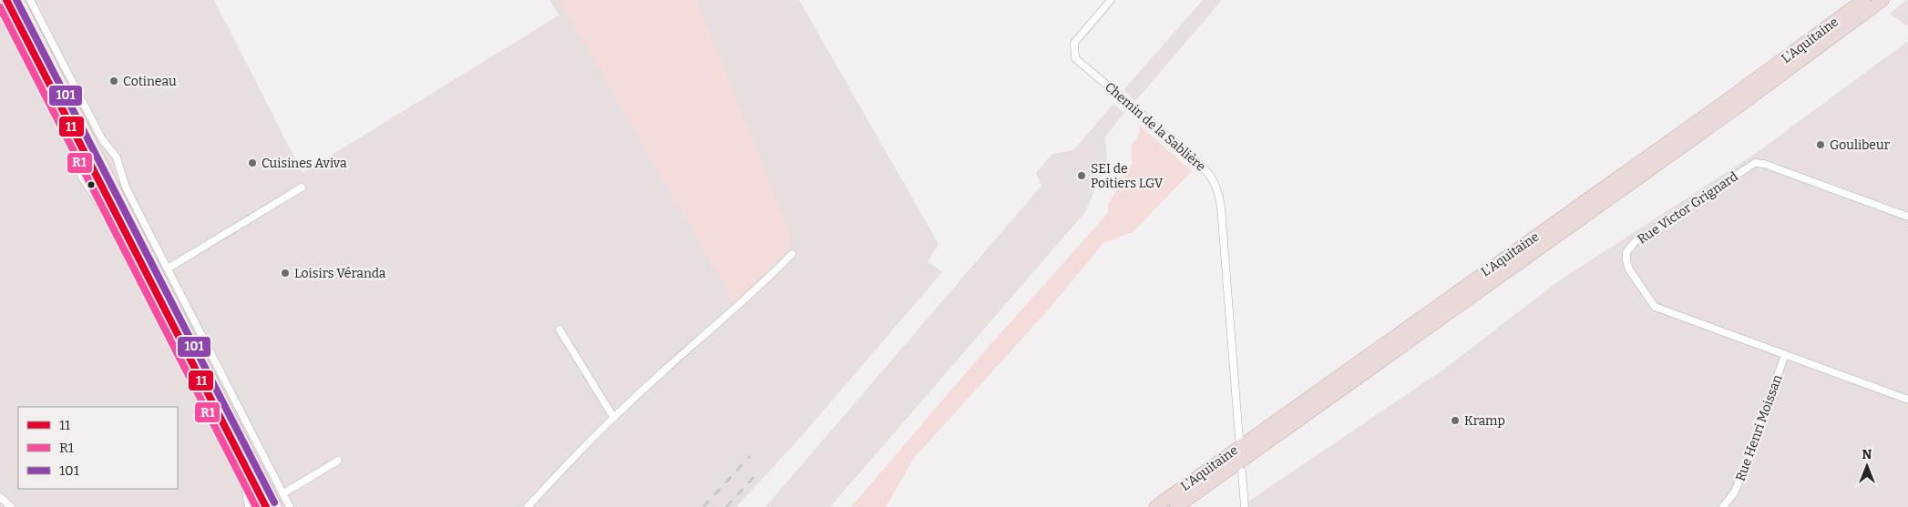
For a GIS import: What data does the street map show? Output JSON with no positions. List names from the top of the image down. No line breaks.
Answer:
{"streets":{"highway":["L'Aquitaine"],"street":["Chemin de la Sablière","Rue Victor Grignard","Rue Henri Moissan"]},"crossings":[["Rue Victor Grignard","Rue Henri Moissan"]],"places":["Cotineau","Goulibeur","Cuisines Aviva","SEI de Poitiers LGV","Loisirs Véranda","Kramp"],"lines":["transit line 11","transit line 101","transit line R1"],"legend":["11","R1","101"],"north":"top"}
